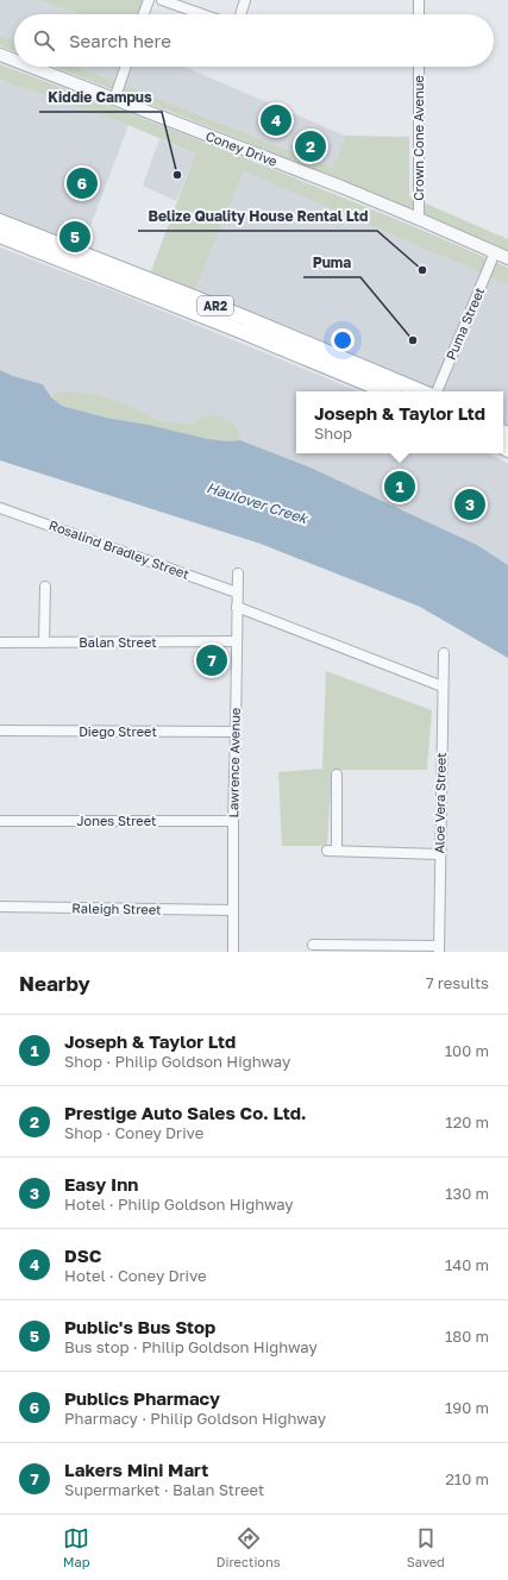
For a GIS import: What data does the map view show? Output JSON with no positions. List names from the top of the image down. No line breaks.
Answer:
{"streets":{"main road":["AR2"],"street":["Crown Cone Avenue","Coney Drive","Puma Street","Rosalind Bradley Street","Balan Street","Diego Street","Lawrence Avenue","Aloe Vera Street","Jones Street","Raleigh Street"]},"crossings":[["Crown Cone Avenue","Coney Drive"],["Coney Drive","Puma Street"],["Rosalind Bradley Street","Lawrence Avenue"],["Balan Street","Lawrence Avenue"],["Diego Street","Lawrence Avenue"],["Lawrence Avenue","Jones Street"],["Lawrence Avenue","Raleigh Street"]],"water":["Haulover Creek"],"places":["Kiddie Campus","Belize Quality House Rental Ltd","Puma"],"page":{"search":"Search here","pins":["4","2","6","5","1","3","7"],"popup":["Joseph & Taylor Ltd","Shop"],"heading":["Nearby","7 results"],"list":[{"mark":"1","name":"Joseph & Taylor Ltd","note":"Shop · Philip Goldson Highway","value":"100 m"},{"mark":"2","name":"Prestige Auto Sales Co. Ltd.","note":"Shop · Coney Drive","value":"120 m"},{"mark":"3","name":"Easy Inn","note":"Hotel · Philip Goldson Highway","value":"130 m"},{"mark":"4","name":"DSC","note":"Hotel · Coney Drive","value":"140 m"},{"mark":"5","name":"Public's Bus Stop","note":"Bus stop · Philip Goldson Highway","value":"180 m"},{"mark":"6","name":"Publics Pharmacy","note":"Pharmacy · Philip Goldson Highway","value":"190 m"},{"mark":"7","name":"Lakers Mini Mart","note":"Supermarket · Balan Street","value":"210 m"}],"nav":["Map","Directions","Saved"]}}
